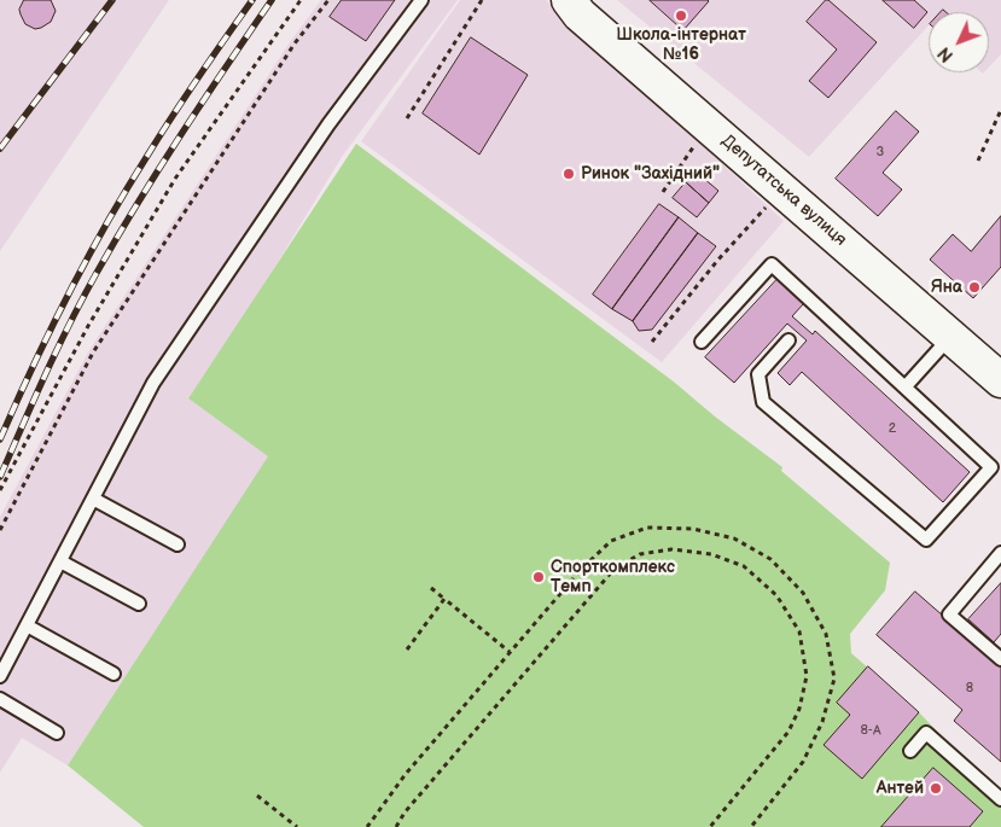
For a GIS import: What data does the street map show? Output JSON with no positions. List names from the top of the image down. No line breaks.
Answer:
{"streets":{"main road":["Депутатська вулиця"]},"places":["Школа-інтернат №16","Ринок \"Західний\"","Яна","Спорткомплекс Темп","Антей"],"house_numbers":["3","2","8","8-А"],"north":"bottom left"}
